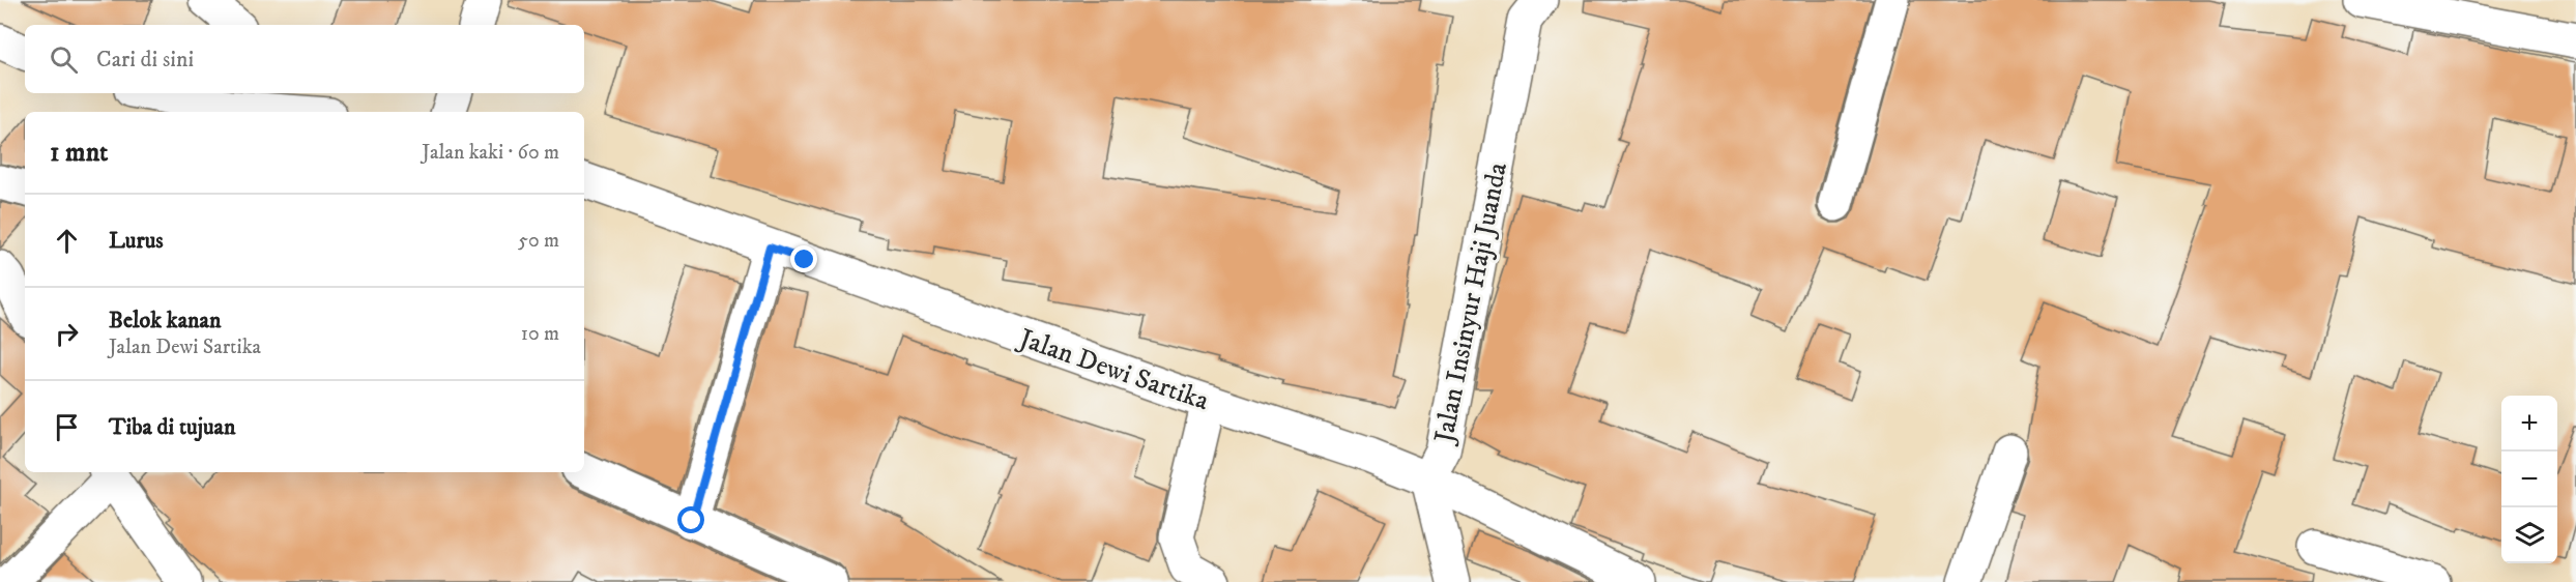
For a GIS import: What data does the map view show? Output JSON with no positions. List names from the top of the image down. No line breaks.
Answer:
{"streets":{"street":["Jalan Insinyur Haji Juanda","Jalan Dewi Sartika"]},"crossings":[["Jalan Insinyur Haji Juanda","Jalan Dewi Sartika"]],"page":{"search":"Cari di sini","heading":["1 mnt","Jalan kaki · 60 m"],"list":[["Lurus","50 m"],["Belok kanan","Jalan Dewi Sartika","10 m"],"Tiba di tujuan"],"map_buttons":["+","−"]}}
